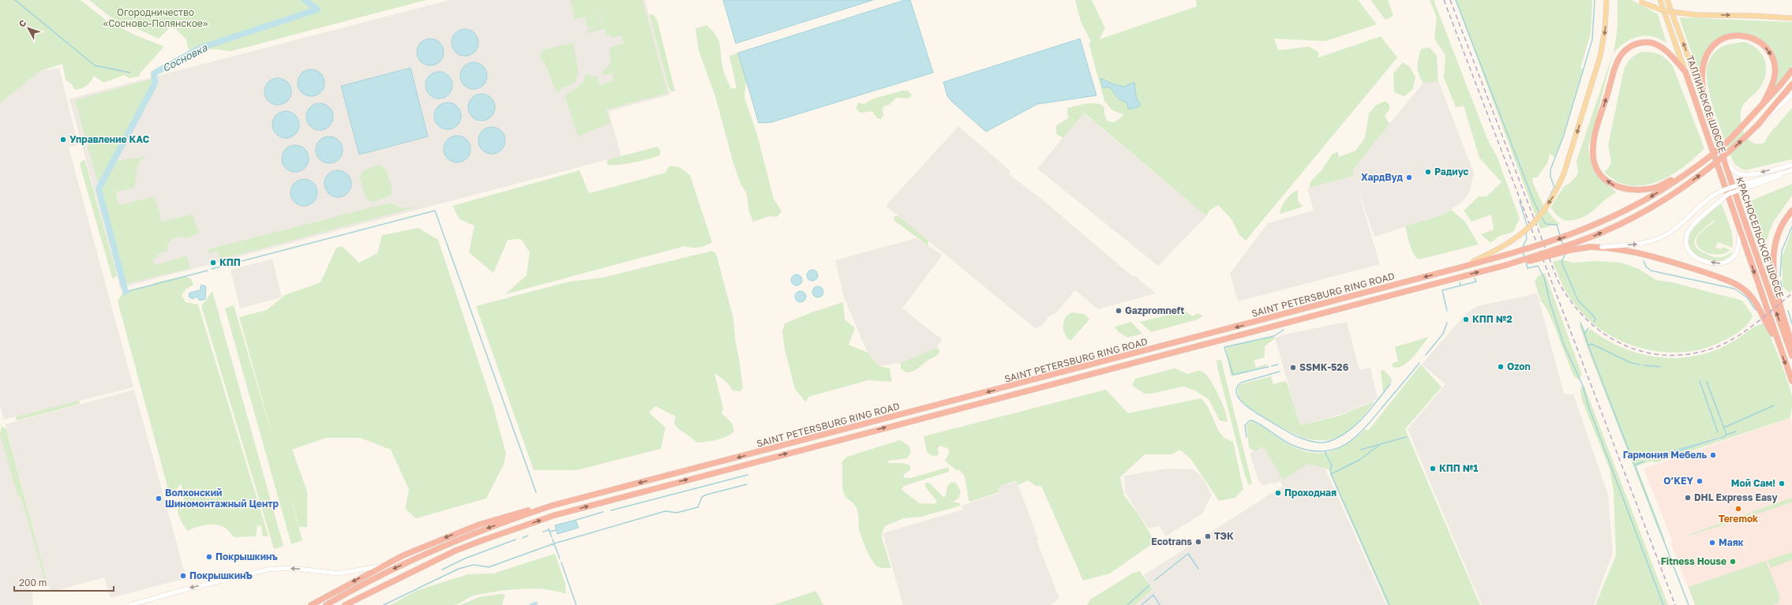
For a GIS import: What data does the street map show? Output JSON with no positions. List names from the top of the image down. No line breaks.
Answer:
{"streets":{"highway":["ТАЛЛИНСКОЕ ШОССЕ","КРАСНОСЕЛЬСКОЕ ШОССЕ","SAINT PETERSBURG RING ROAD"]},"crossings":[["ТАЛЛИНСКОЕ ШОССЕ","КРАСНОСЕЛЬСКОЕ ШОССЕ"]],"water":["Сосновка"],"parks":["Огородничество «Сосново-Полянское»"],"places":["Управление КАС","Радиус","ХардВуд","КПП","Gazpromneft","КПП №2","Ozon","SSMK-526","Гармония Мебель","КПП №1","O’KEY","Мой Сам!","Проходная","DHL Express Easy","Волхонский Шиномонтажный Центр","Teremok","ТЭК","Ecotrans","Маяк","Покрышкинъ","Fitness House","ПокрышкинЪ"],"scale_bar":"200 m","north":"top left"}
